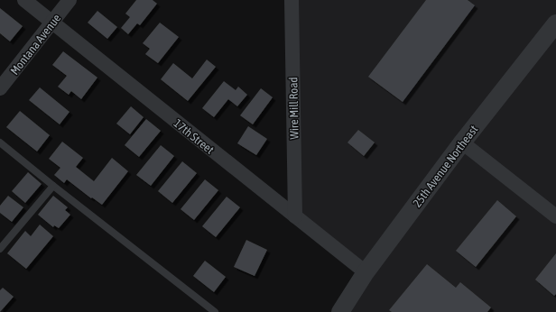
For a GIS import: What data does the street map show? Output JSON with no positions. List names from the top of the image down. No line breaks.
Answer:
{"streets":{"street":["Montana Avenue","Wire Mill Road","17th Street","25th Avenue Northeast"]},"crossings":[["Montana Avenue","17th Street"],["Wire Mill Road","17th Street"],["17th Street","25th Avenue Northeast"]]}
